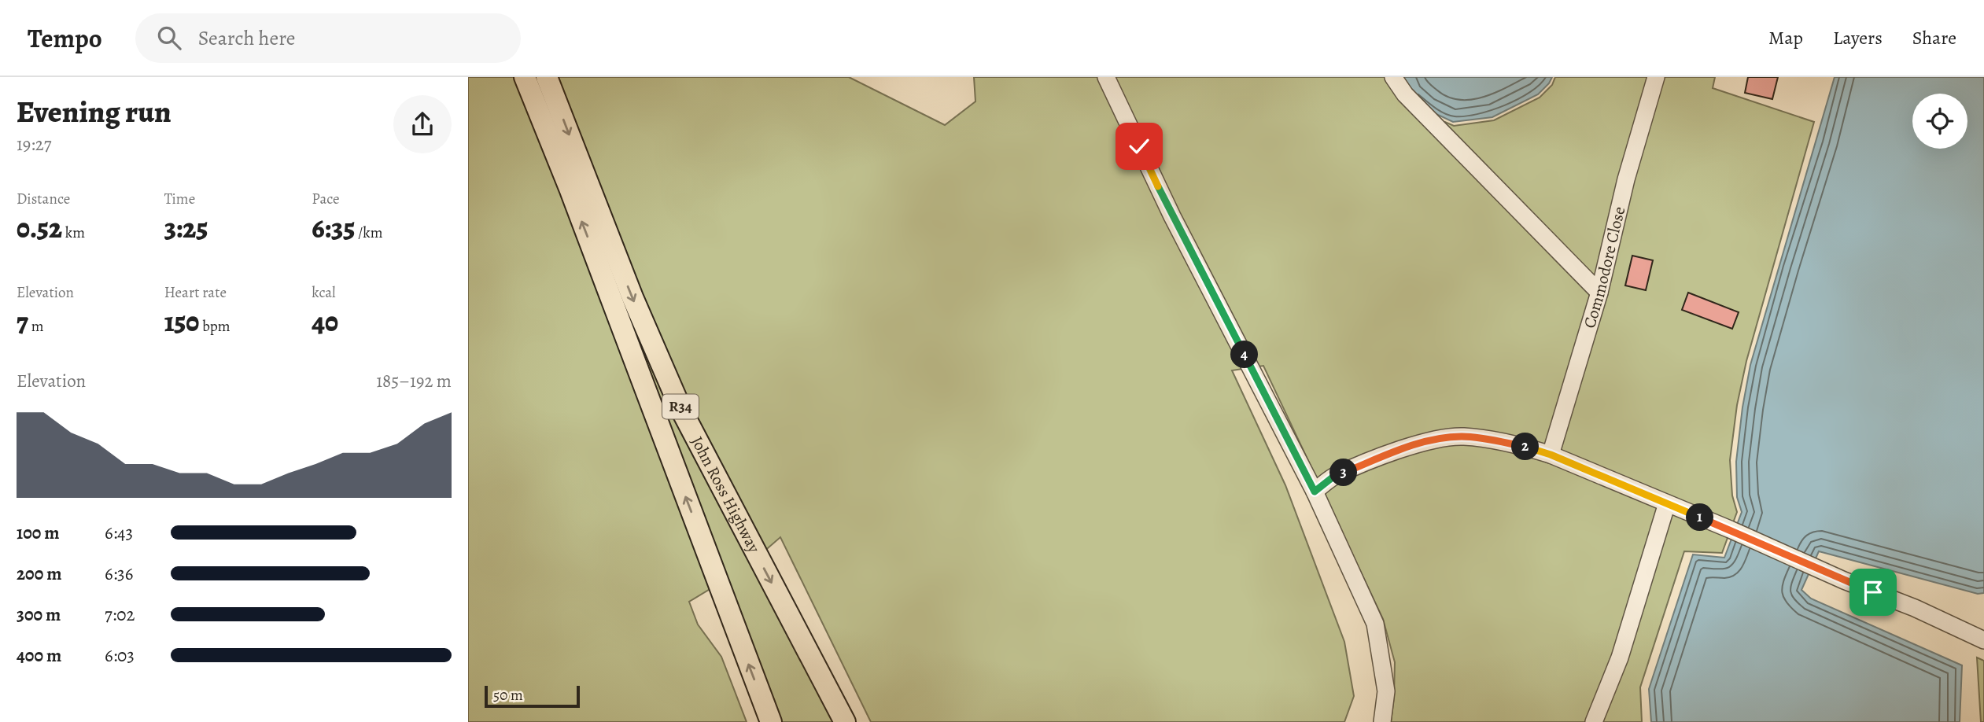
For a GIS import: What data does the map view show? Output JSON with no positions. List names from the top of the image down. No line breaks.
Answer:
{"streets":{"main road":["R34","John Ross Highway"],"street":["Commodore Close"]},"scale_bar":"50 m","page":{"header":"Tempo","search":"Search here","nav":["Map","Layers","Share"],"heading":["Evening run","19:27"],"stats":[["Distance","0.52 km"],["Time","3:25"],["Pace","6:35 /km"],["Elevation","7 m"],["Heart rate","150 bpm"],["kcal","40"]],"pins":["4","2","3","1"],"chart":["Elevation","185–192 m"],"list":[{"name":"100 m","note":"6:43"},{"name":"200 m","note":"6:36"},{"name":"300 m","note":"7:02"},{"name":"400 m","note":"6:03"}],"scale":"50 m"}}
